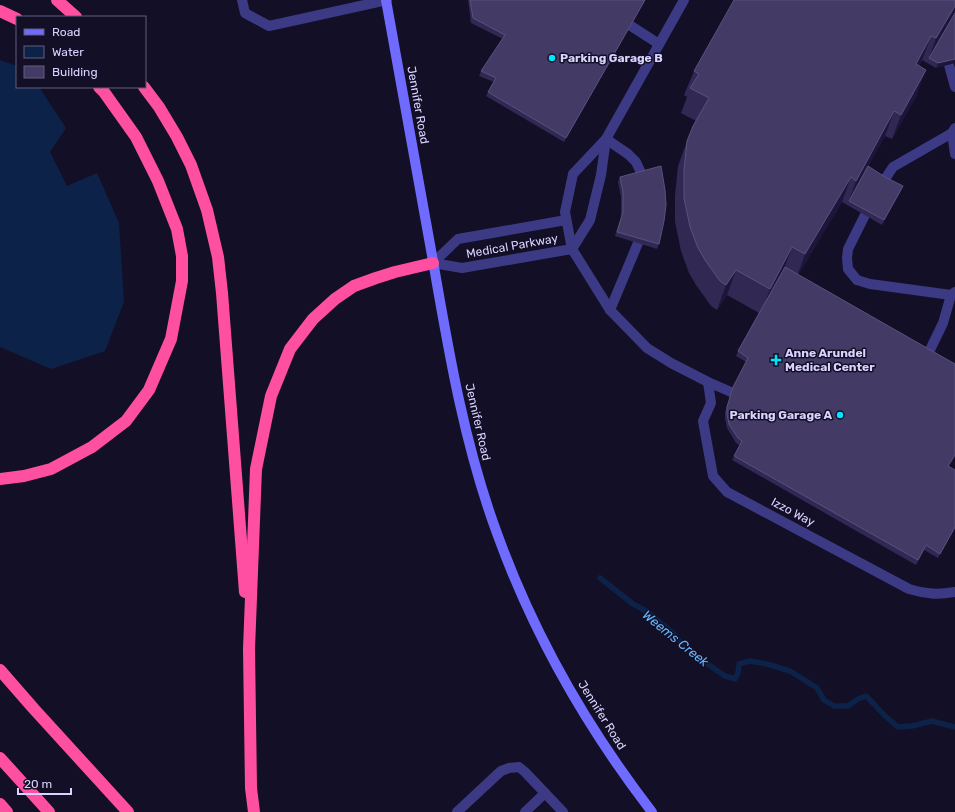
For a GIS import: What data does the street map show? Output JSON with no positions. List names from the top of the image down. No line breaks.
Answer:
{"streets":{"street":["Jennifer Road","Medical Parkway","Izzo Way"]},"crossings":[["Jennifer Road","Medical Parkway"],["Medical Parkway","Izzo Way"]],"water":["Weems Creek"],"places":{"other":["Parking Garage B","Parking Garage A"],"health":["Anne Arundel Medical Center"]},"legend":["Road","Water","Building"],"scale_bar":"20 m"}
